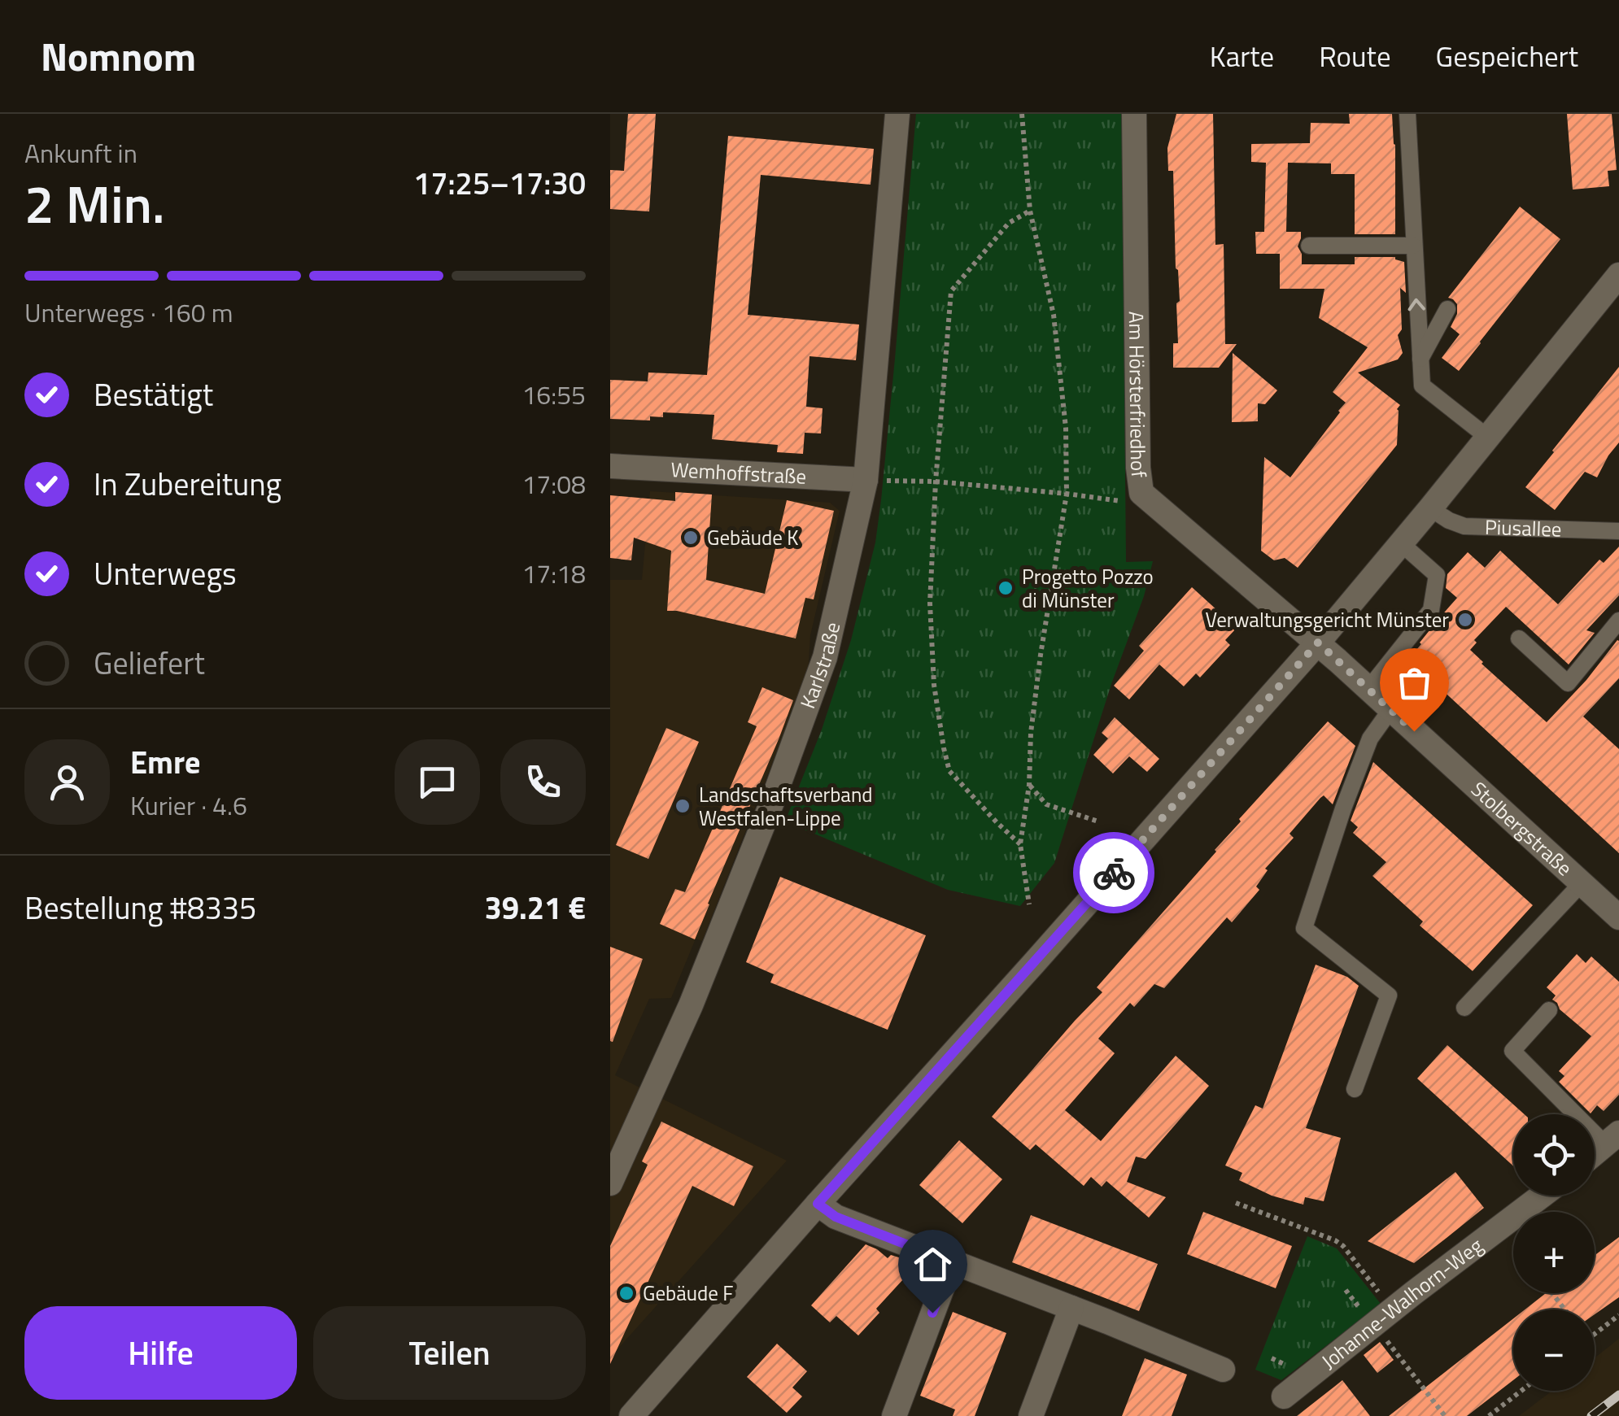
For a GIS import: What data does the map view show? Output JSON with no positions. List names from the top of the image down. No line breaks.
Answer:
{"streets":{"street":["Am Hörsterfriedhof","Wemhoffstraße","Karlstraße","Stolbergstraße","Johanne-Walhorn-Weg"],"lane":["Piusallee"]},"crossings":[["Am Hörsterfriedhof","Stolbergstraße"],["Wemhoffstraße","Karlstraße"]],"places":["Gebäude K","Progetto Pozzo di Münster","Verwaltungsgericht Münster","Landschaftsverband Westfalen-Lippe","Gebäude F"],"page":{"header":"Nomnom","nav":["Karte","Route","Gespeichert"],"heading":["2 Min.","Ankunft in","17:25–17:30"],"panel":["Emre","Kurier · 4.6","Bestellung #8335","39.21 €"],"bar":"Unterwegs · 160 m","list":[["Bestätigt","16:55"],["In Zubereitung","17:08"],["Unterwegs","17:18"],"Geliefert"],"map_buttons":["+","−"],"buttons":["Hilfe","Teilen"]}}
